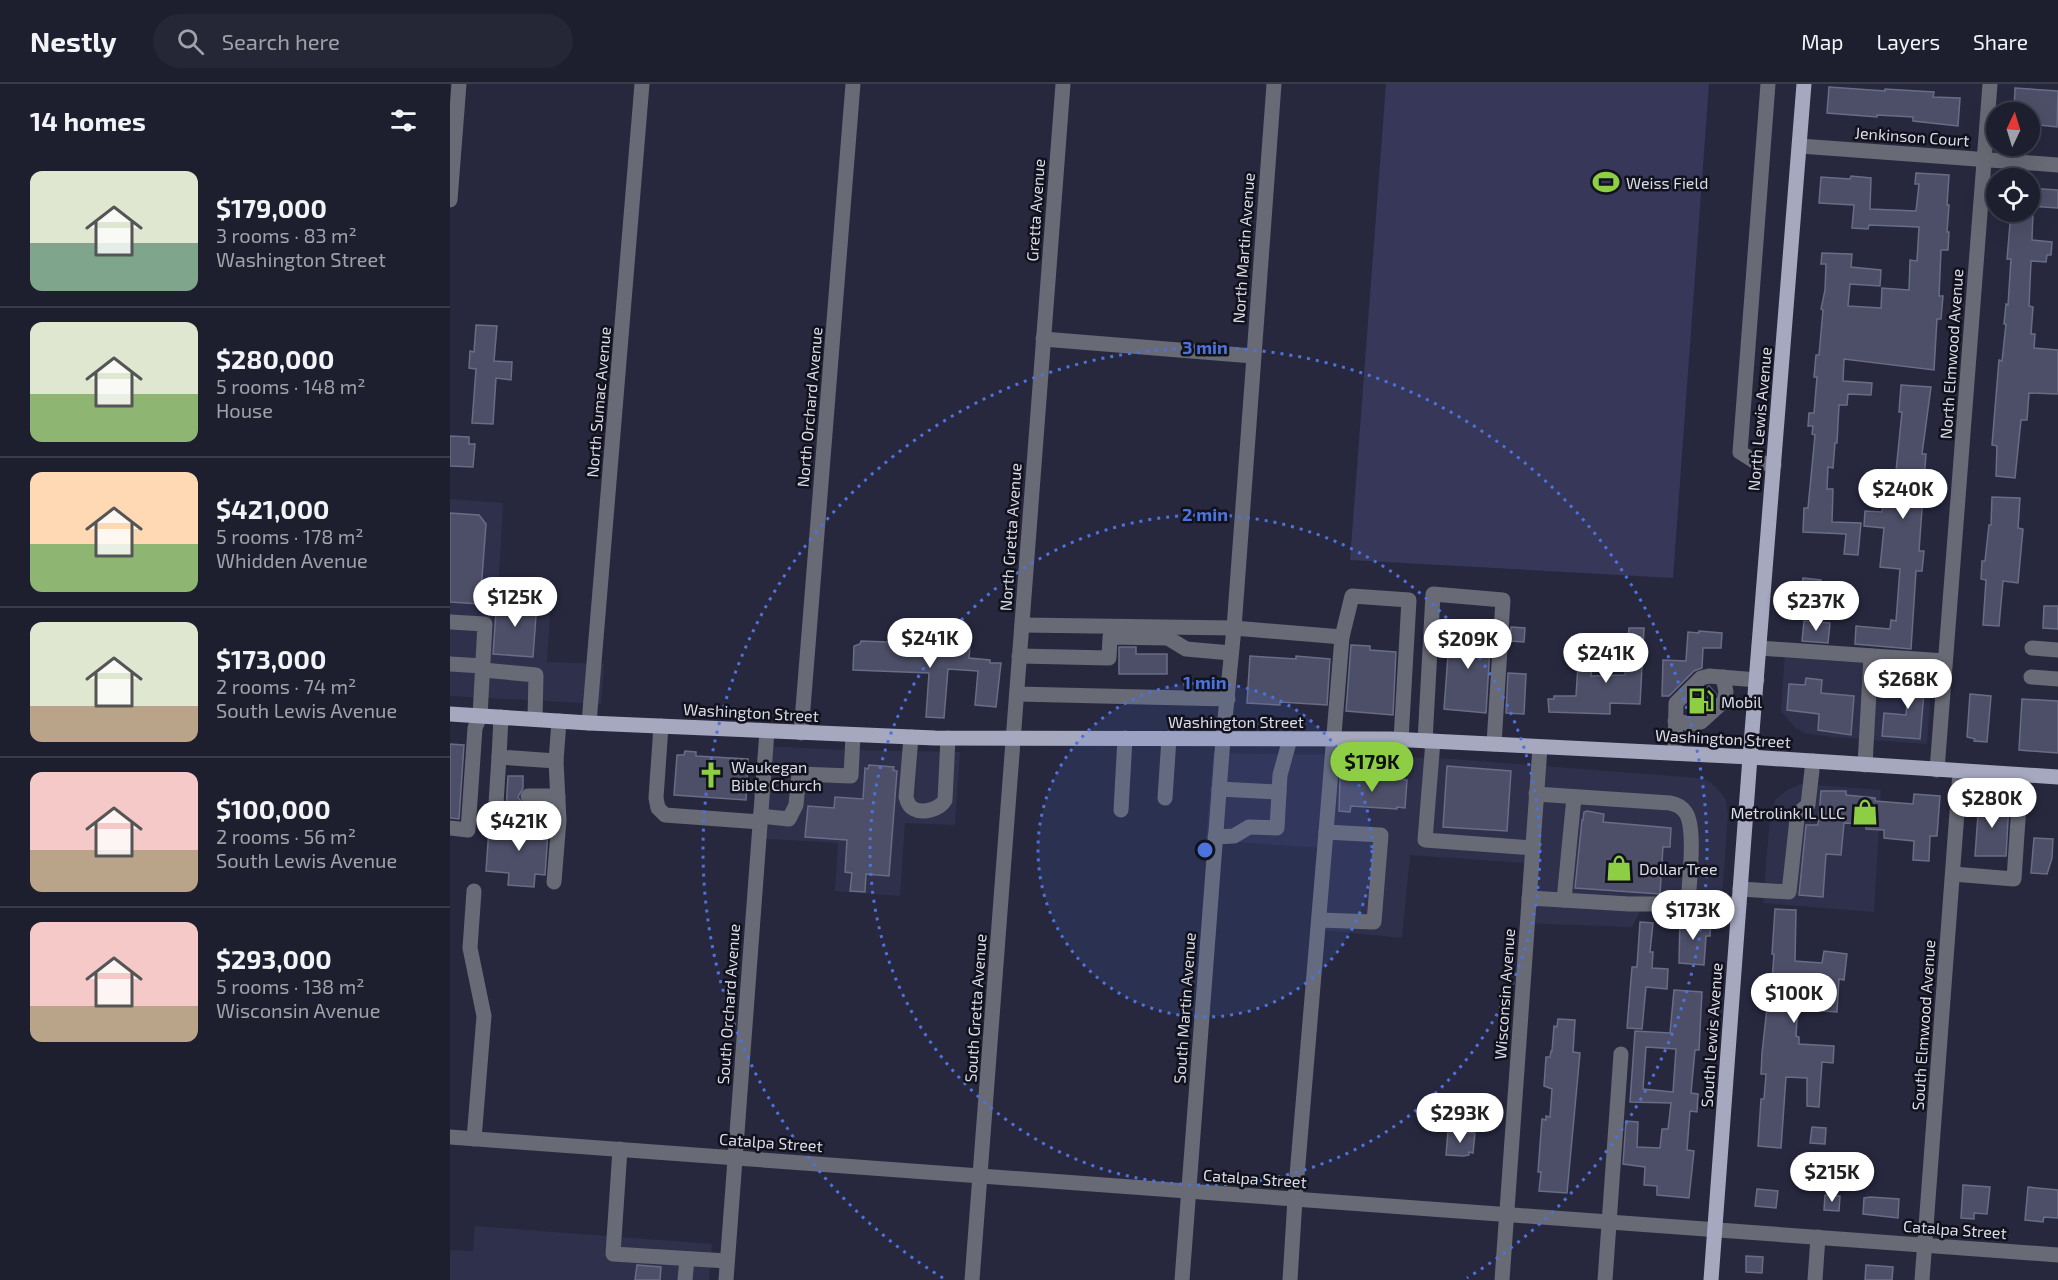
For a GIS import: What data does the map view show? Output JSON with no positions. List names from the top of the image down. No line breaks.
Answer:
{"streets":{"main road":["North Lewis Avenue","Washington Street","South Lewis Avenue"],"street":["Jenkinson Court","Gretta Avenue","North Martin Avenue","North Elmwood Avenue","North Sumac Avenue","North Orchard Avenue","North Gretta Avenue","Wisconsin Avenue","South Orchard Avenue","South Gretta Avenue","South Martin Avenue","South Elmwood Avenue","Catalpa Street"]},"crossings":[["Jenkinson Court","North Elmwood Avenue"],["Jenkinson Court","North Lewis Avenue"],["Gretta Avenue","North Gretta Avenue"],["North Martin Avenue","Washington Street"],["North Martin Avenue","South Martin Avenue"],["North Elmwood Avenue","Washington Street"],["North Sumac Avenue","Washington Street"],["North Orchard Avenue","Washington Street"],["North Lewis Avenue","Washington Street"],["North Lewis Avenue","South Lewis Avenue"],["North Gretta Avenue","Washington Street"],["North Gretta Avenue","South Gretta Avenue"],["Washington Street","Wisconsin Avenue"],["Washington Street","South Orchard Avenue"],["Washington Street","South Gretta Avenue"],["Washington Street","South Martin Avenue"],["Washington Street","South Elmwood Avenue"],["Washington Street","South Lewis Avenue"],["Wisconsin Avenue","Catalpa Street"],["South Orchard Avenue","Catalpa Street"],["South Gretta Avenue","Catalpa Street"],["South Martin Avenue","Catalpa Street"],["South Elmwood Avenue","Catalpa Street"],["South Lewis Avenue","Catalpa Street"]],"places":{"sports":["Weiss Field"],"fuel station":["Mobil"],"church":["Waukegan Bible Church"],"shop":["Metrolink IL LLC","Dollar Tree"]},"north":"top","page":{"header":"Nestly","search":"Search here","nav":["Map","Layers","Share"],"heading":"14 homes","list":[{"name":"$179,000","note":"3 rooms · 83 m² · Washington Street"},{"name":"$280,000","note":"5 rooms · 148 m² · House"},{"name":"$421,000","note":"5 rooms · 178 m² · Whidden Avenue"},{"name":"$173,000","note":"2 rooms · 74 m² · South Lewis Avenue"},{"name":"$100,000","note":"2 rooms · 56 m² · South Lewis Avenue"},{"name":"$293,000","note":"5 rooms · 138 m² · Wisconsin Avenue"}],"price":["$240K","$125K","$237K","$241K","$209K","$241K","$268K","$179K","$280K","$421K","$173K","$100K","$293K","$215K"]},"rings":["3 min","2 min","1 min"]}
